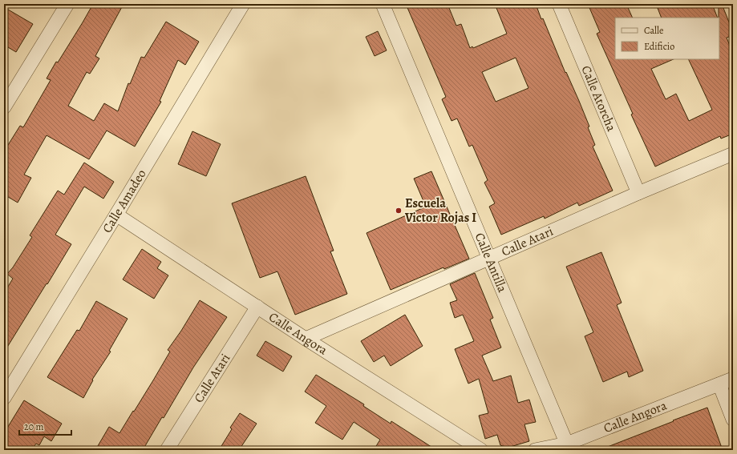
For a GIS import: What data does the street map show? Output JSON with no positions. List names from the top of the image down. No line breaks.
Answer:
{"streets":{"street":["Calle Atorcha","Calle Amadeo","Calle Atari","Calle Antilla","Calle Angora"]},"crossings":[["Calle Atorcha","Calle Atari"],["Calle Amadeo","Calle Angora"],["Calle Atari","Calle Antilla"],["Calle Atari","Calle Angora"],["Calle Antilla","Calle Angora"]],"places":["Escuela Victor Rojas I"],"legend":["Calle","Edificio"],"scale_bar":"20 m"}
